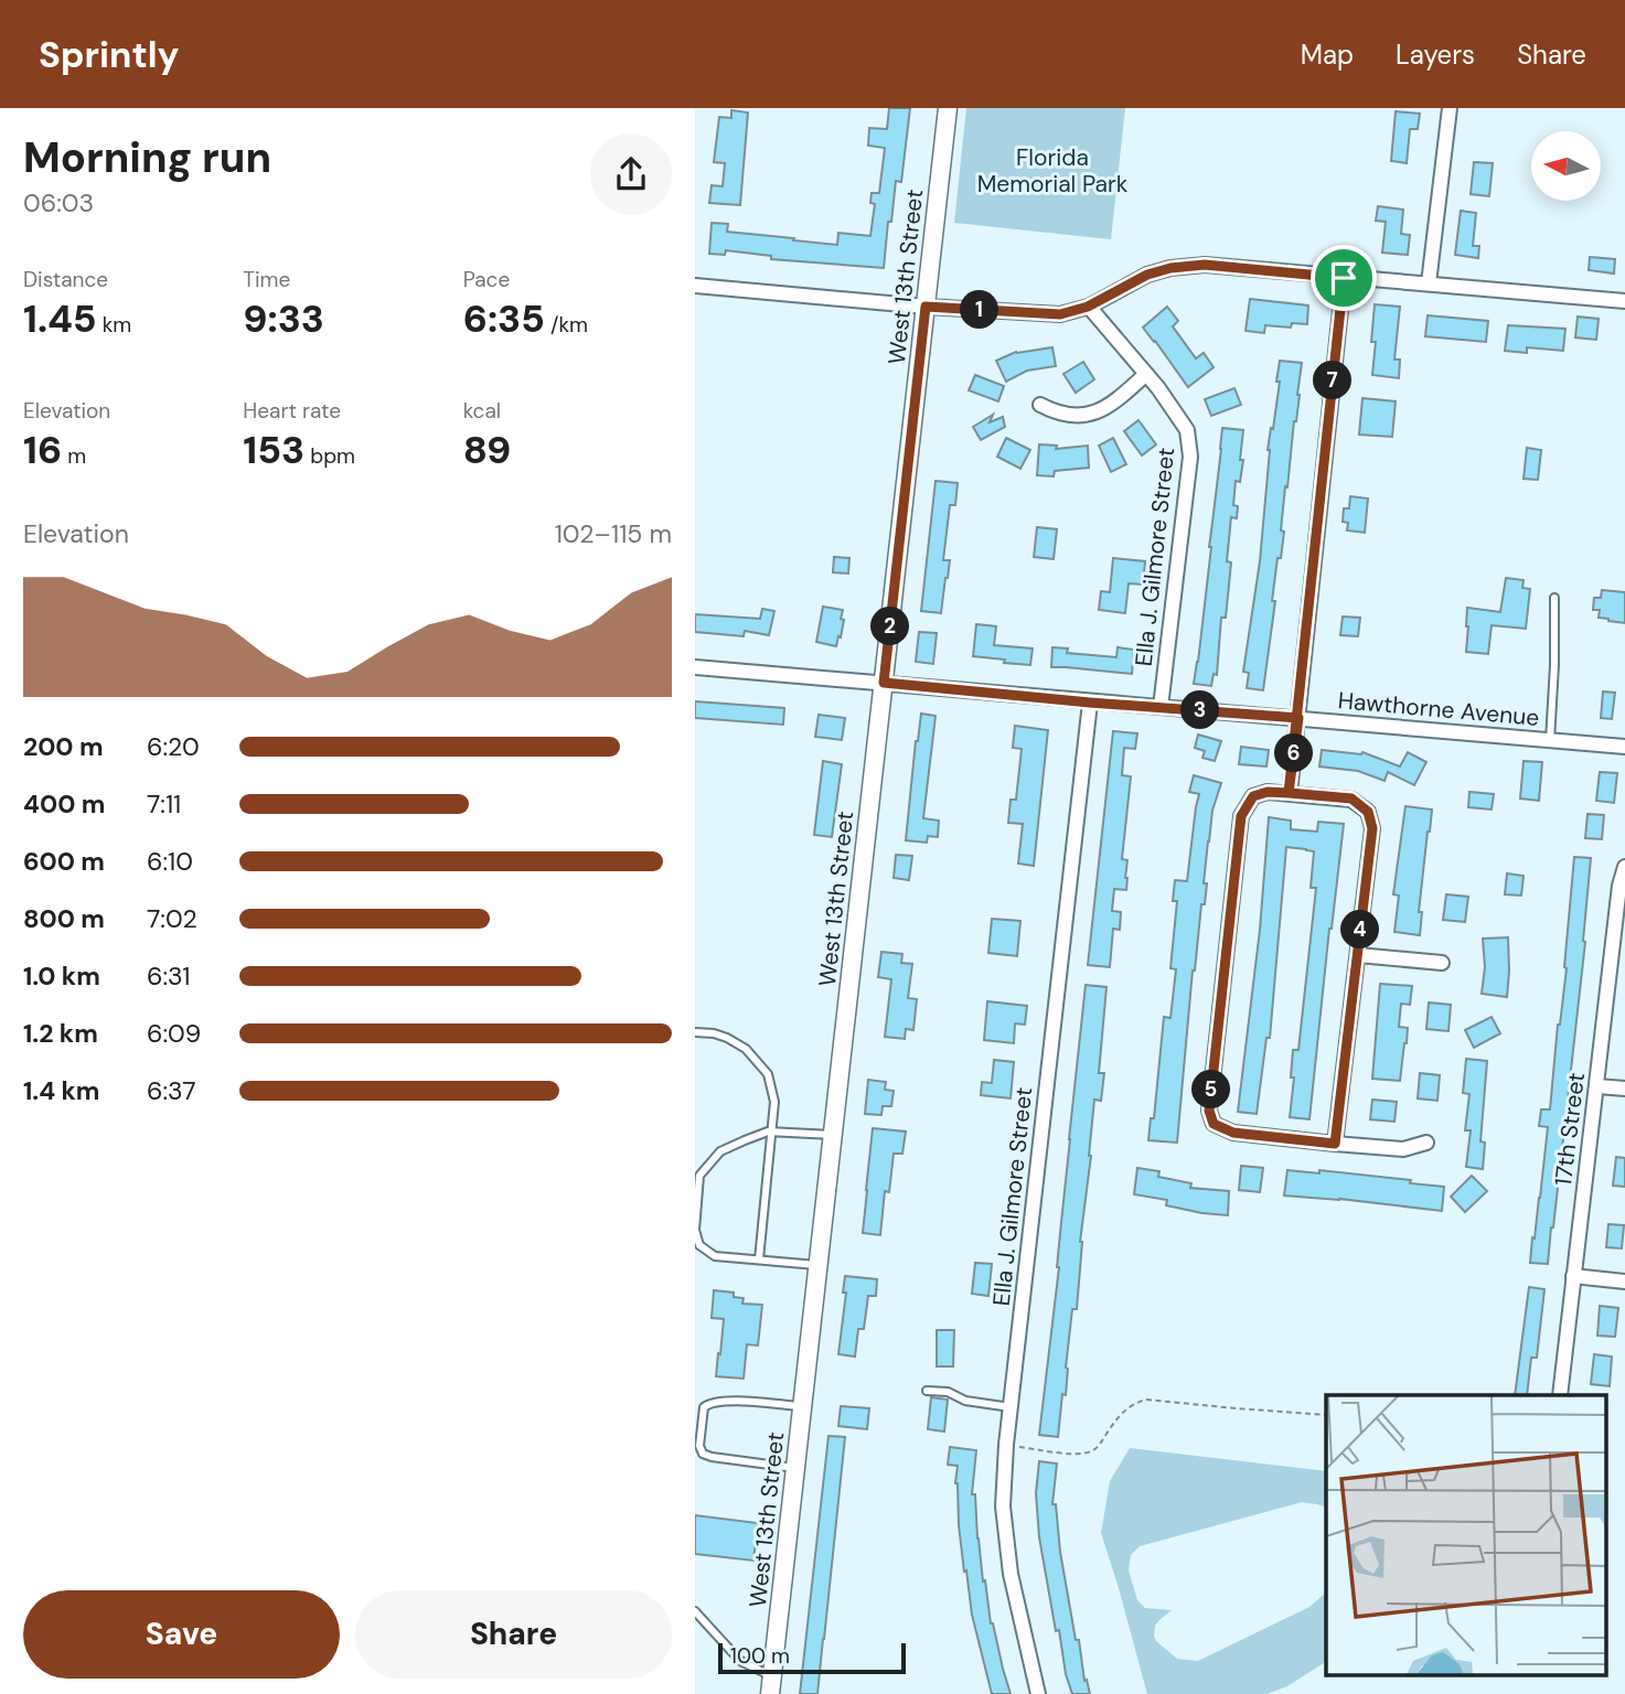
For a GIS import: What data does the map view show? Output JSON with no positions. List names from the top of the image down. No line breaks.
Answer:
{"streets":{"street":["West 13th Street","Ella J. Gilmore Street","Hawthorne Avenue","17th Street"]},"crossings":[["West 13th Street","Hawthorne Avenue"],["Ella J. Gilmore Street","Hawthorne Avenue"]],"parks":["Florida Memorial Park"],"scale_bar":"100 m","north":"left","page":{"header":"Sprintly","nav":["Map","Layers","Share"],"heading":["Morning run","06:03"],"stats":[["Distance","1.45 km"],["Time","9:33"],["Pace","6:35 /km"],["Elevation","16 m"],["Heart rate","153 bpm"],["kcal","89"]],"pins":["1","7","2","3","6","4","5"],"chart":["Elevation","102–115 m"],"list":[{"name":"200 m","note":"6:20"},{"name":"400 m","note":"7:11"},{"name":"600 m","note":"6:10"},{"name":"800 m","note":"7:02"},{"name":"1.0 km","note":"6:31"},{"name":"1.2 km","note":"6:09"},{"name":"1.4 km","note":"6:37"}],"buttons":["Save","Share"],"scale":"100 m"}}
